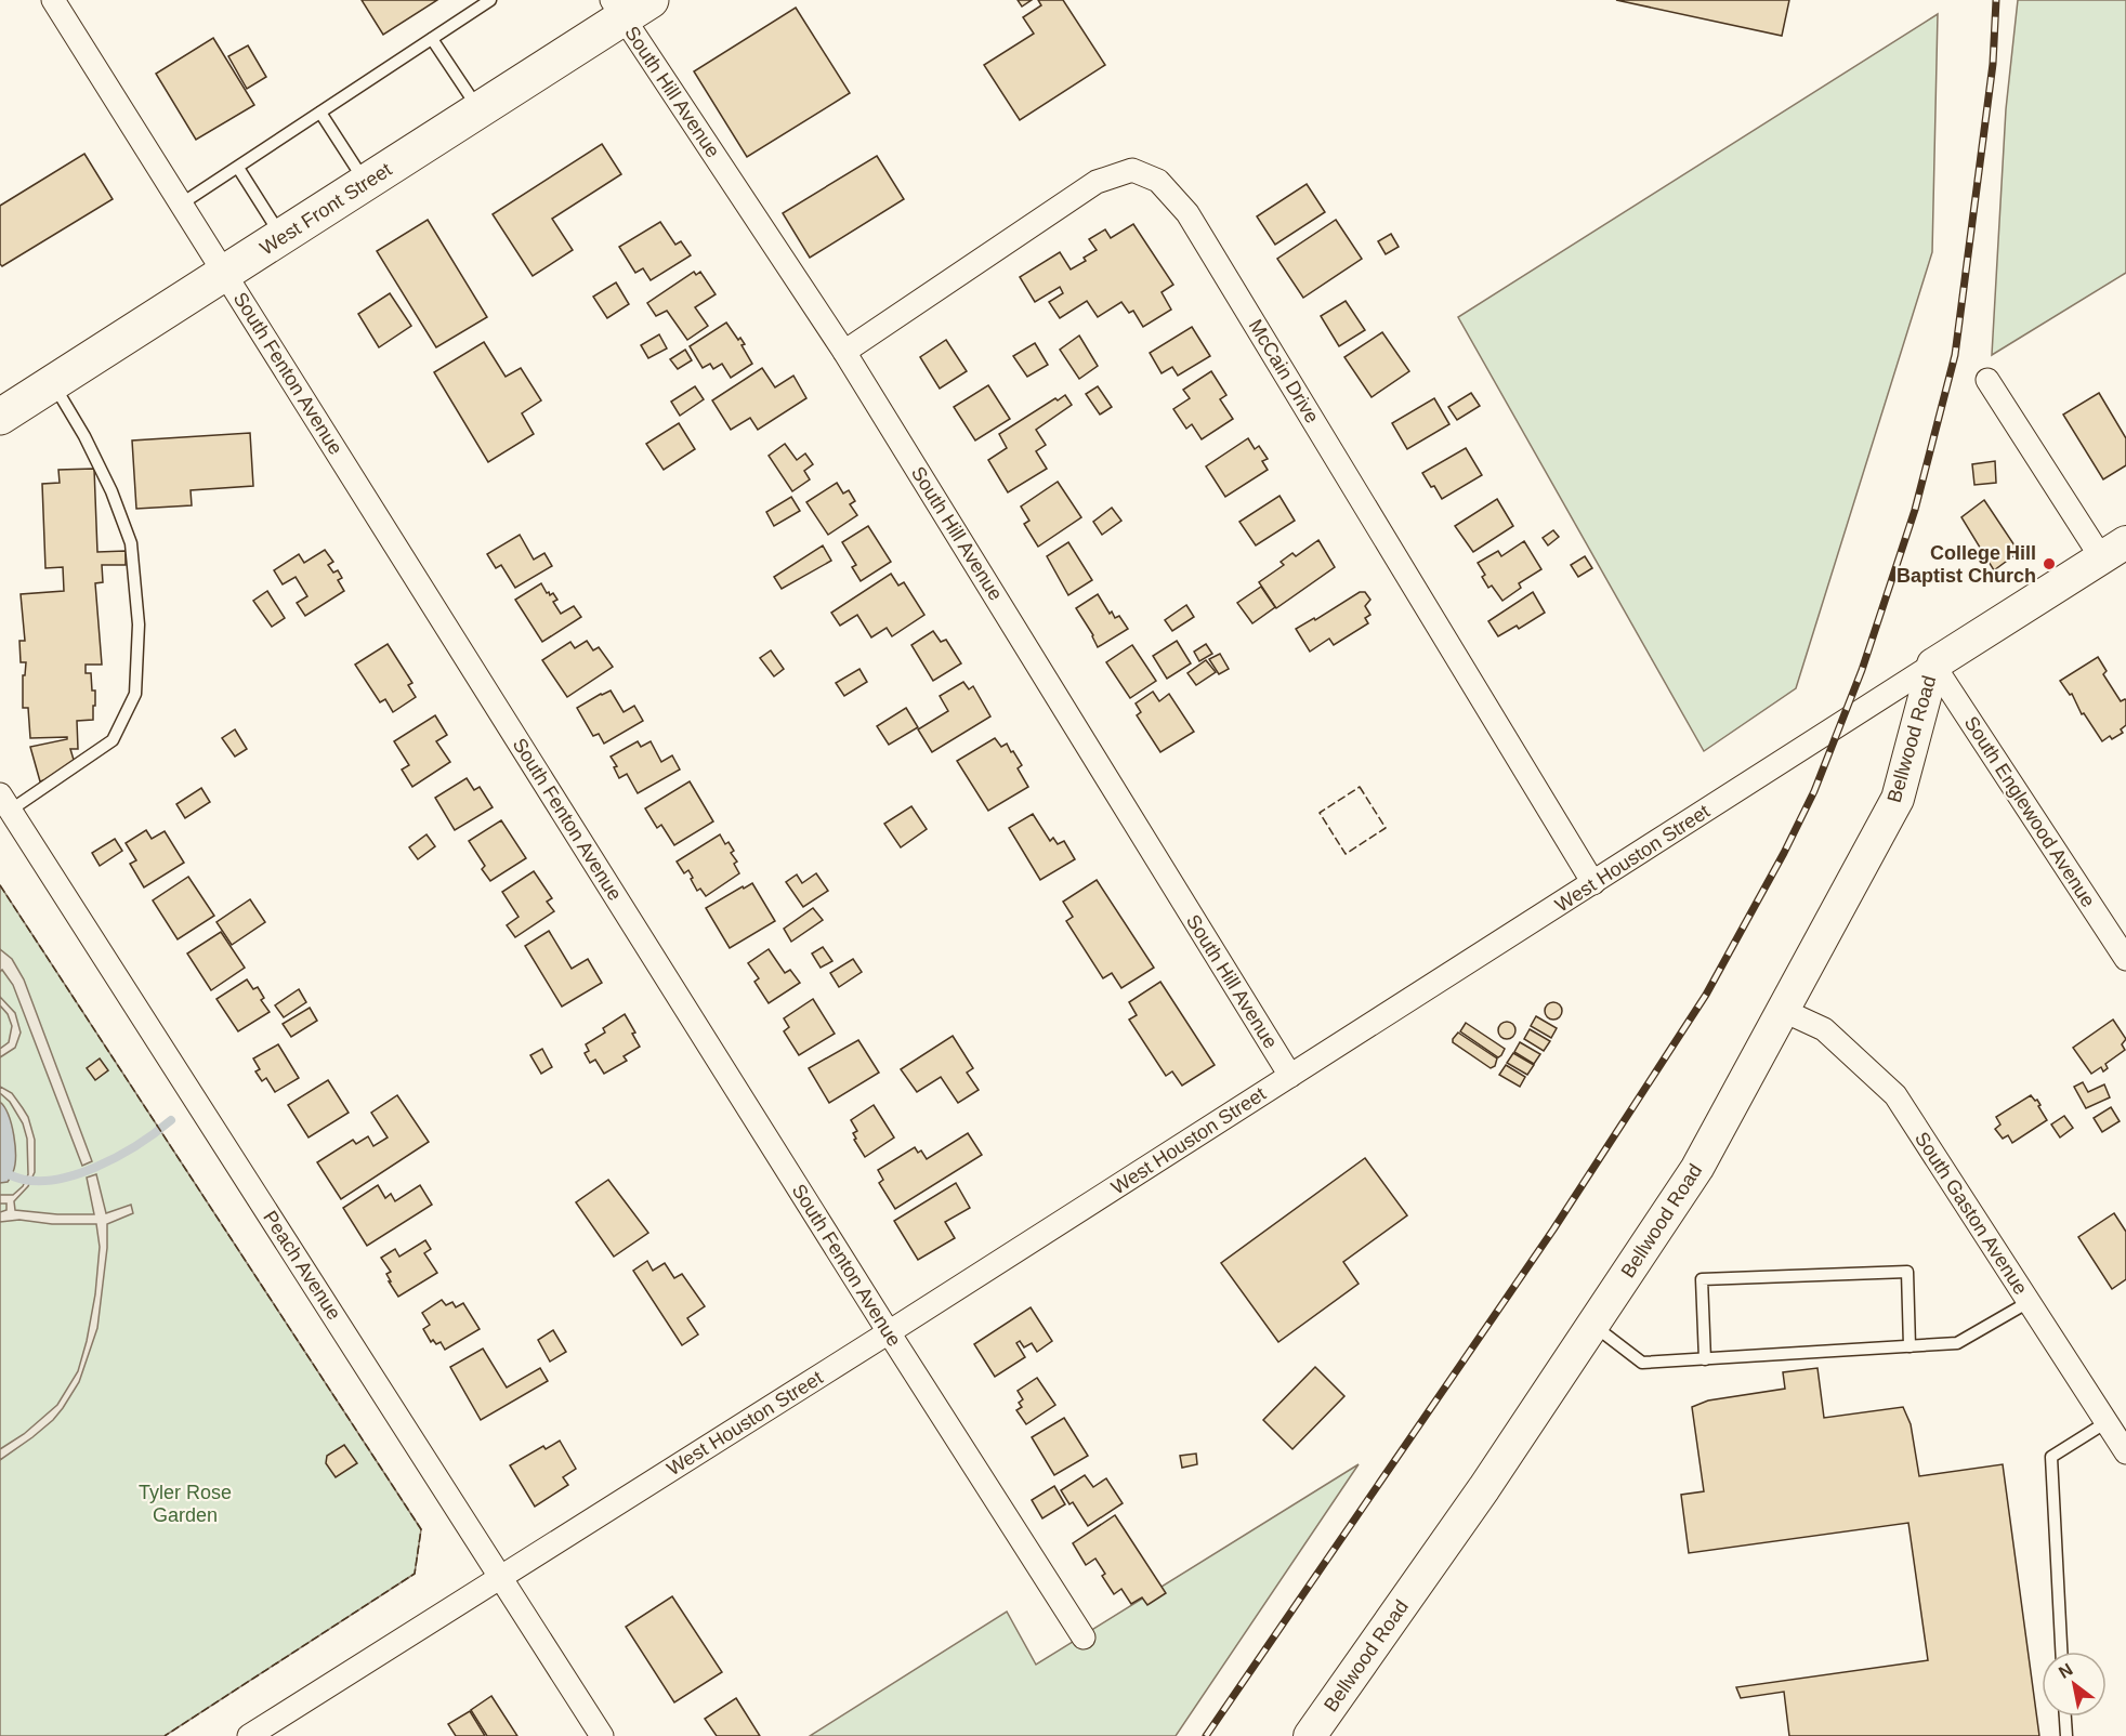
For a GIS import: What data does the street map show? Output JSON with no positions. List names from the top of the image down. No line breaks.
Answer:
{"streets":{"main road":["West Front Street"],"street":["South Hill Avenue","McCain Drive","South Fenton Avenue","Bellwood Road","South Englewood Avenue","West Houston Street","South Gaston Avenue","Peach Avenue"]},"crossings":[["South Hill Avenue","West Front Street"],["South Hill Avenue","McCain Drive"],["South Hill Avenue","West Houston Street"],["West Front Street","South Fenton Avenue"],["McCain Drive","West Houston Street"],["South Fenton Avenue","West Houston Street"],["Bellwood Road","South Englewood Avenue"],["Bellwood Road","West Houston Street"],["Bellwood Road","South Gaston Avenue"],["South Englewood Avenue","West Houston Street"],["West Houston Street","Peach Avenue"]],"parks":["Tyler Rose Garden"],"places":["College Hill Baptist Church"],"north":"top left"}
